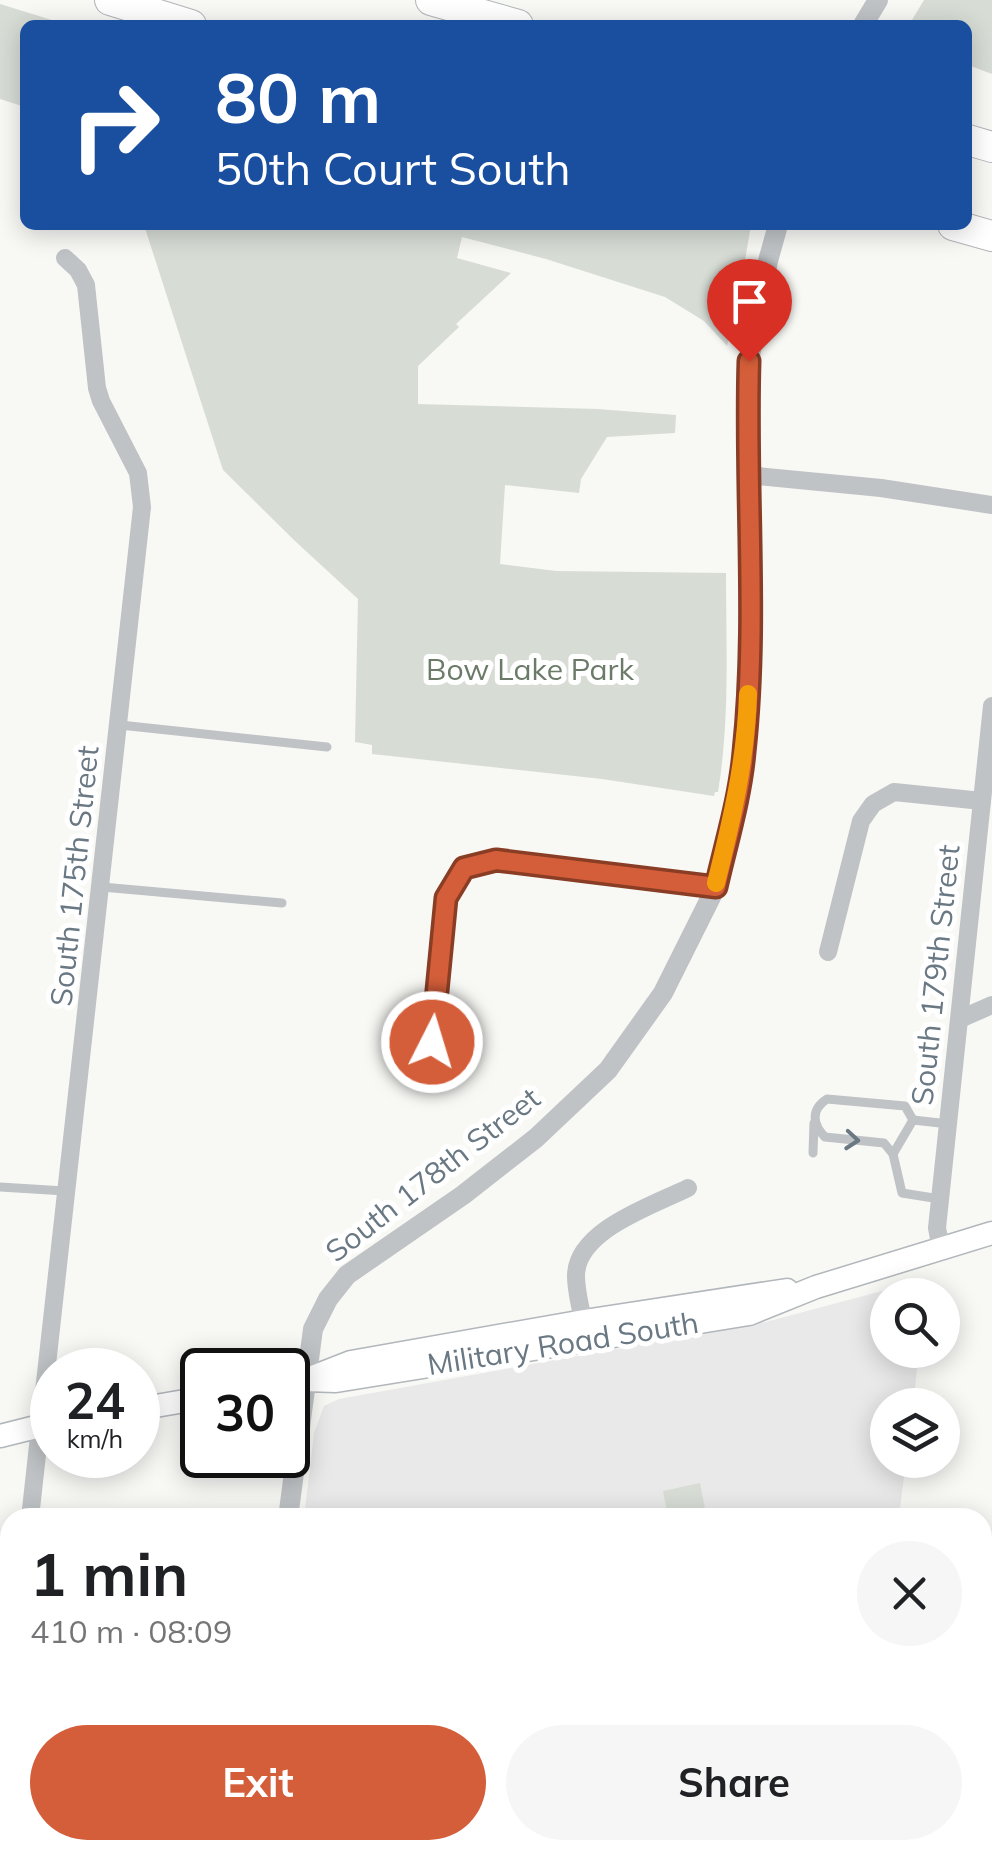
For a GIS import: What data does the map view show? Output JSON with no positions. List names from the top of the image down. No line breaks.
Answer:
{"streets":{"main road":["Military Road South"],"street":["South 175th Street","South 179th Street","South 178th Street"]},"crossings":[["South 179th Street","Military Road South"]],"parks":["Bow Lake Park"],"page":{"turn":["80 m","50th Court South"],"speed":"24 km/h","limit":"30","heading":["1 min","410 m · 08:09"],"buttons":["Exit","Share"]}}
